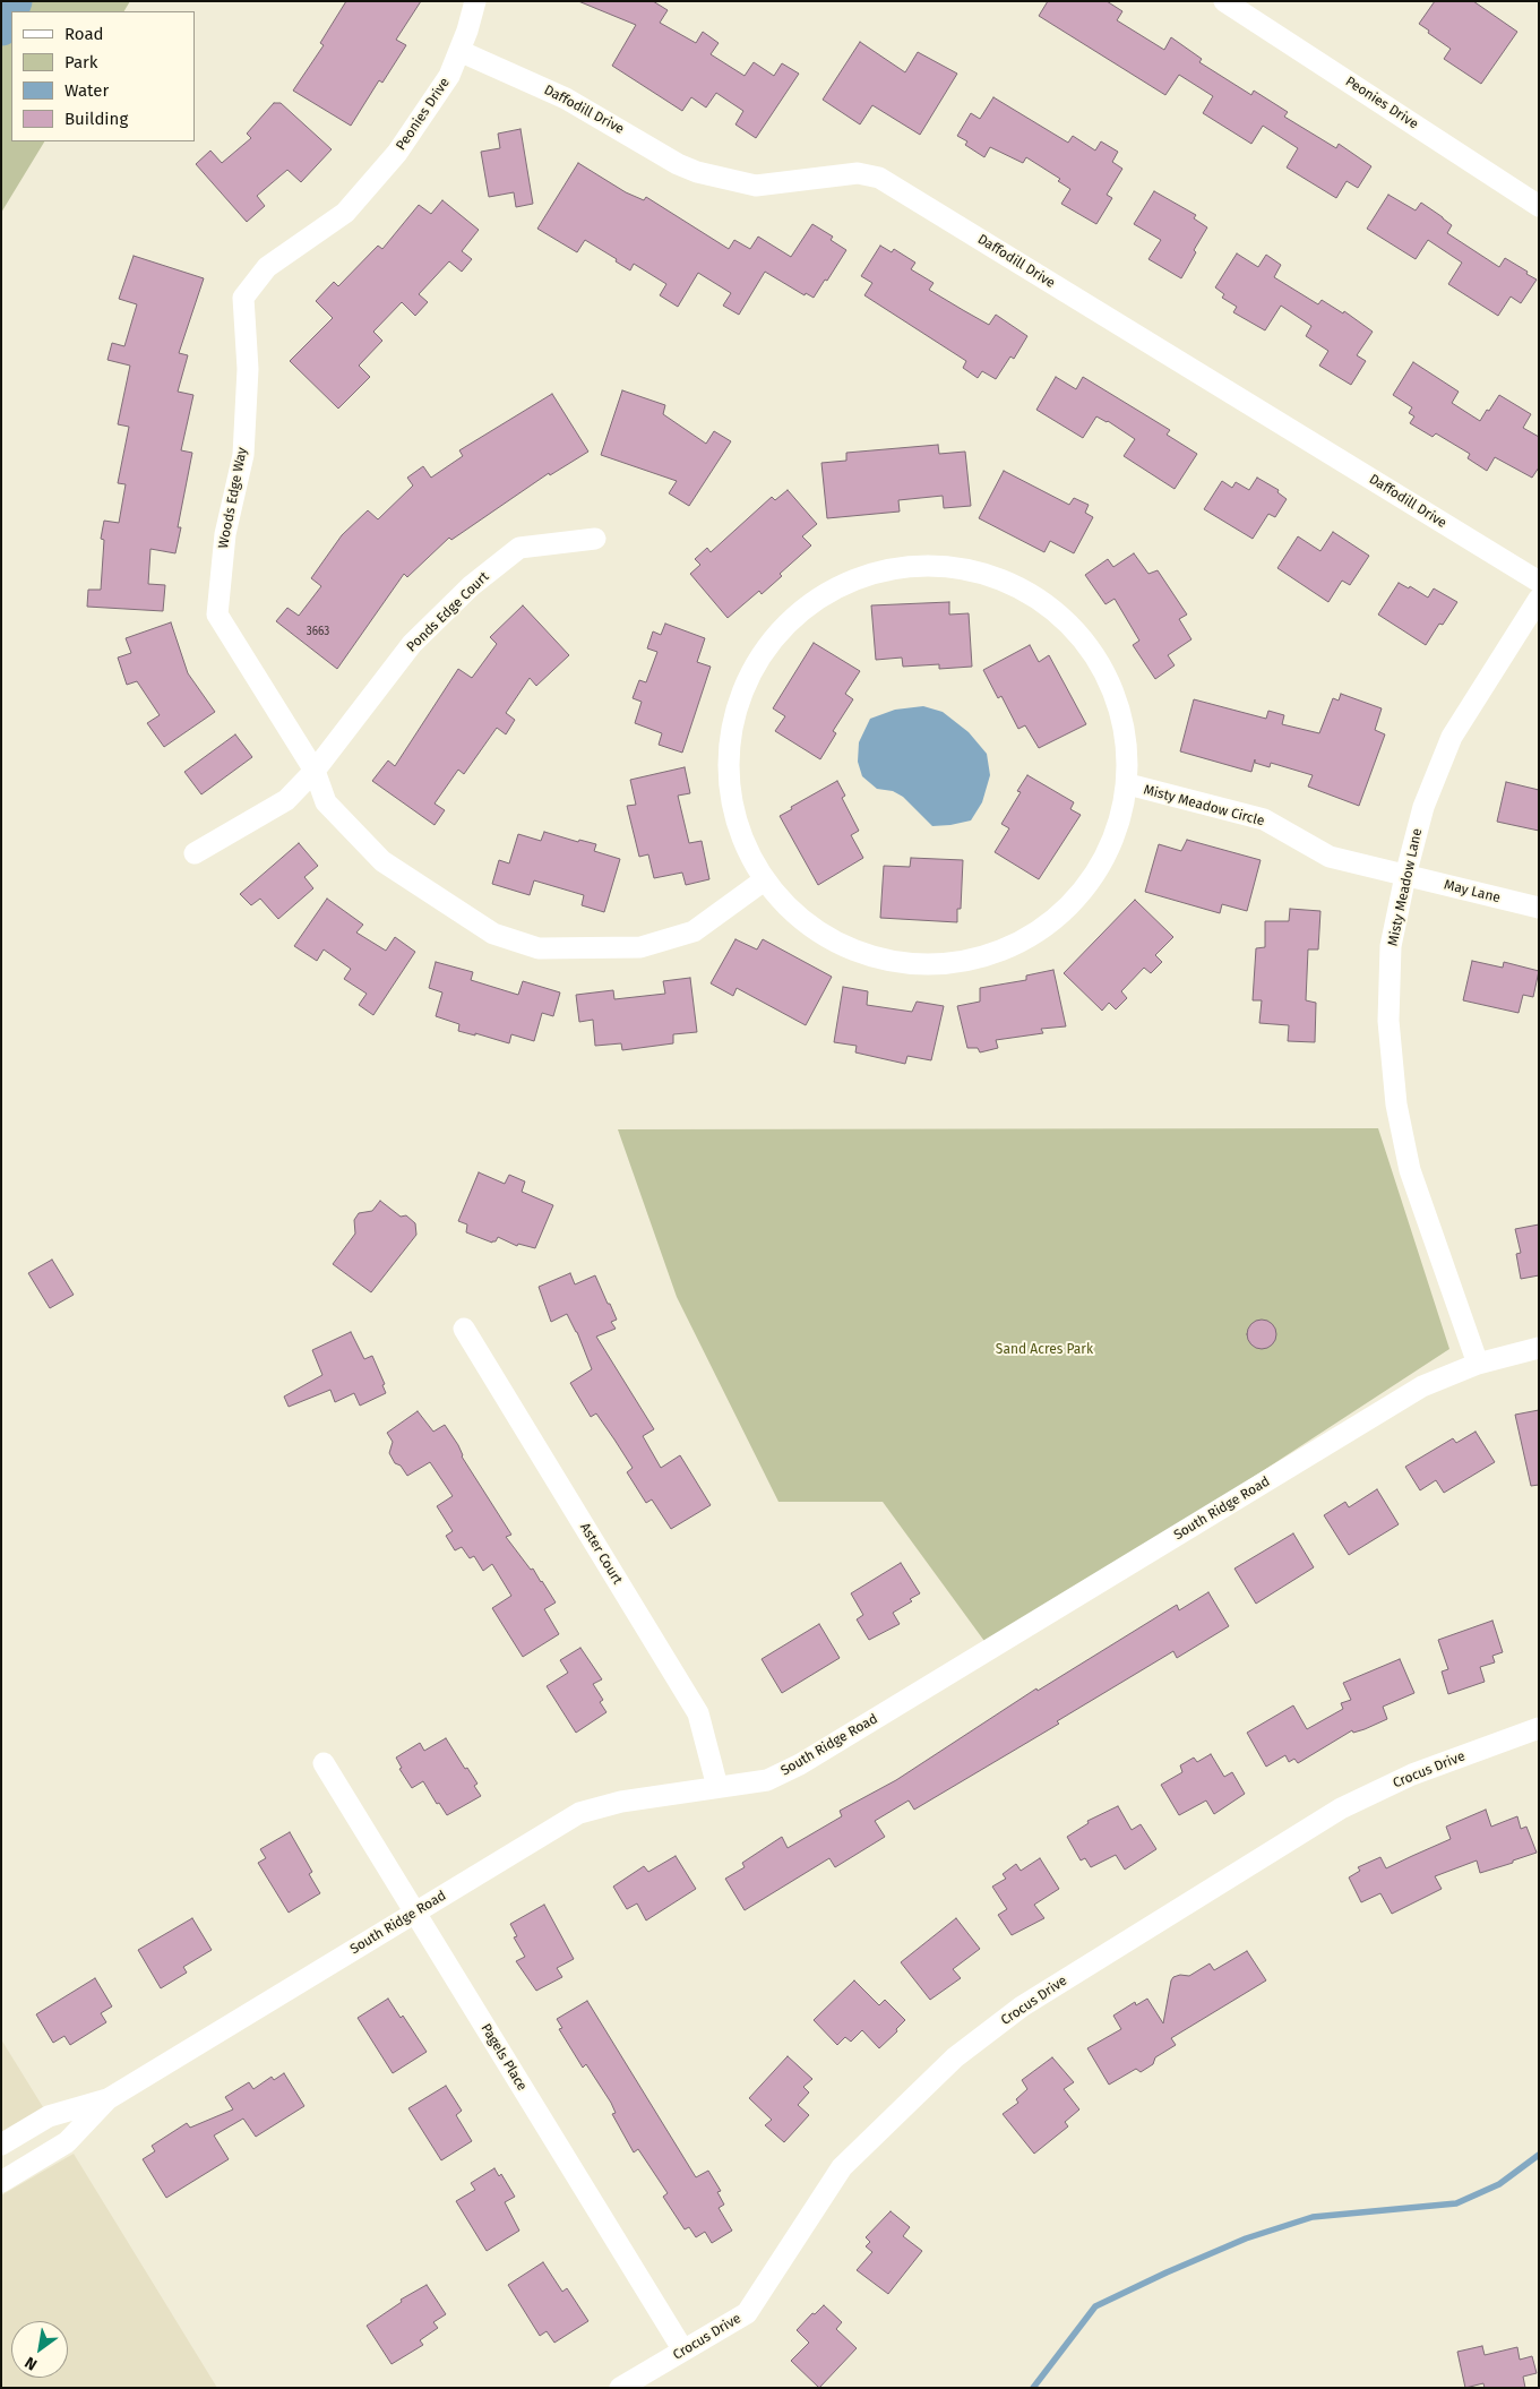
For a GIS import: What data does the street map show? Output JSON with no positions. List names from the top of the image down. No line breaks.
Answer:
{"streets":{"street":["Peonies Drive","Daffodill Drive","Woods Edge Way","Ponds Edge Court","Misty Meadow Circle","Misty Meadow Lane","May Lane","South Ridge Road","Aster Court","Crocus Drive","Pagels Place"]},"crossings":[["Peonies Drive","Daffodill Drive"],["Peonies Drive","Woods Edge Way"],["Woods Edge Way","Ponds Edge Court"],["Woods Edge Way","Misty Meadow Circle"],["Misty Meadow Circle","Misty Meadow Lane"],["Misty Meadow Circle","May Lane"],["Misty Meadow Lane","May Lane"],["Misty Meadow Lane","South Ridge Road"],["South Ridge Road","Aster Court"],["South Ridge Road","Pagels Place"],["Crocus Drive","Pagels Place"]],"parks":["Sand Acres Park"],"house_numbers":["3663"],"legend":["Road","Park","Water","Building"],"north":"bottom left"}
